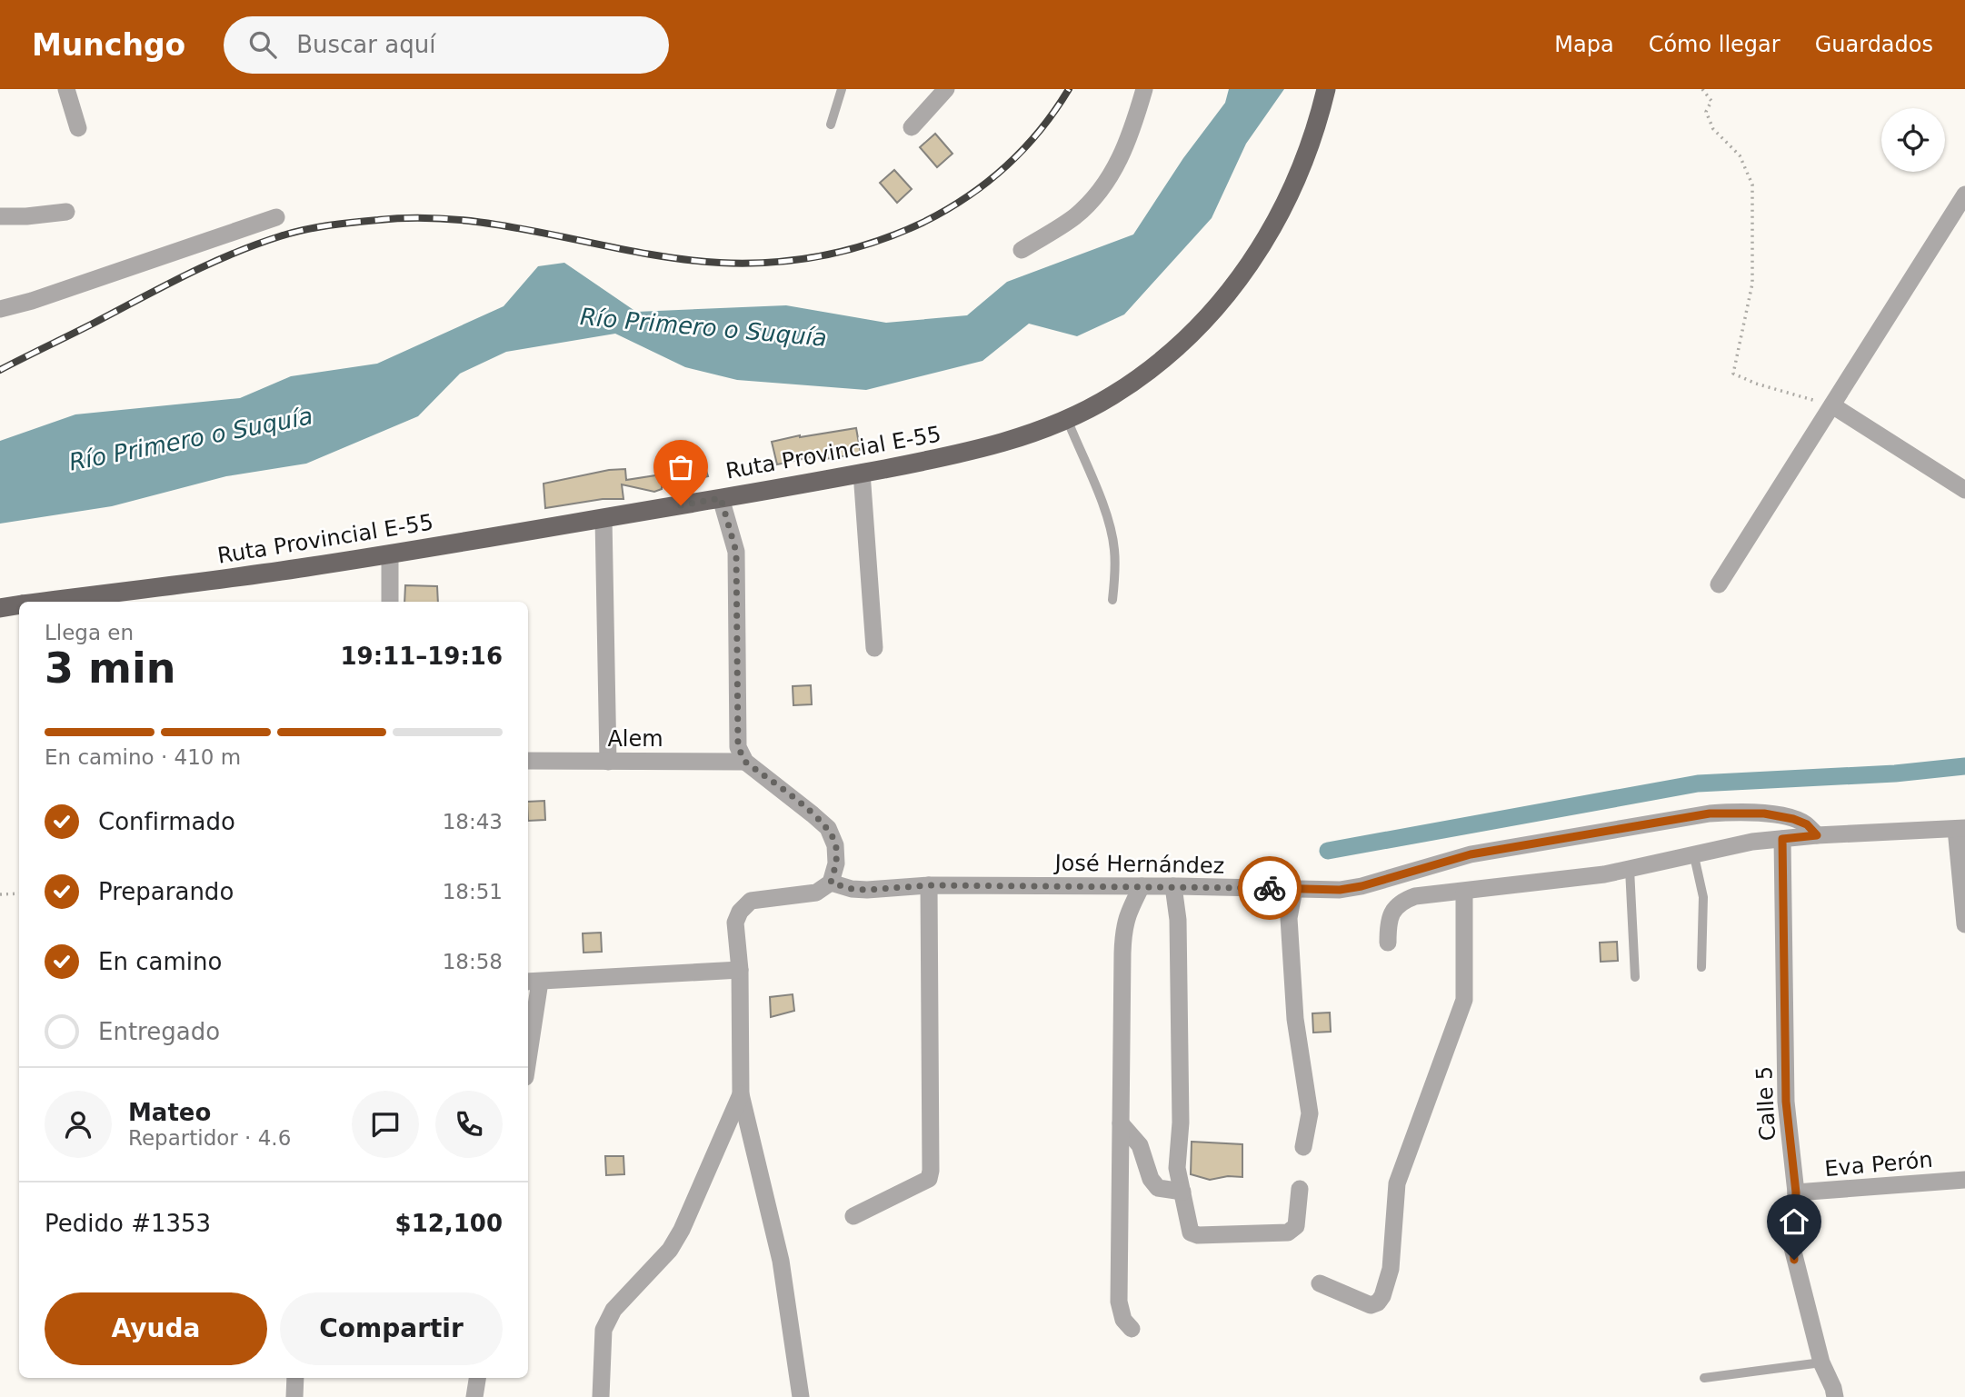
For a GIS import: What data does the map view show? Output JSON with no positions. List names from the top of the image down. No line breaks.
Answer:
{"streets":{"main road":["Ruta Provincial E-55"],"street":["Alem","José Hernández","Calle 5","Eva Perón"]},"crossings":[["Calle 5","Eva Perón"]],"water":["Río Primero o Suquía"],"page":{"header":"Munchgo","search":"Buscar aquí","nav":["Mapa","Cómo llegar","Guardados"],"heading":["3 min","Llega en","19:11–19:16"],"panel":["Mateo","Repartidor · 4.6","Pedido #1353","$12,100"],"bar":"En camino · 410 m","list":[["Confirmado","18:43"],["Preparando","18:51"],["En camino","18:58"],"Entregado"],"buttons":["Ayuda","Compartir"]}}
